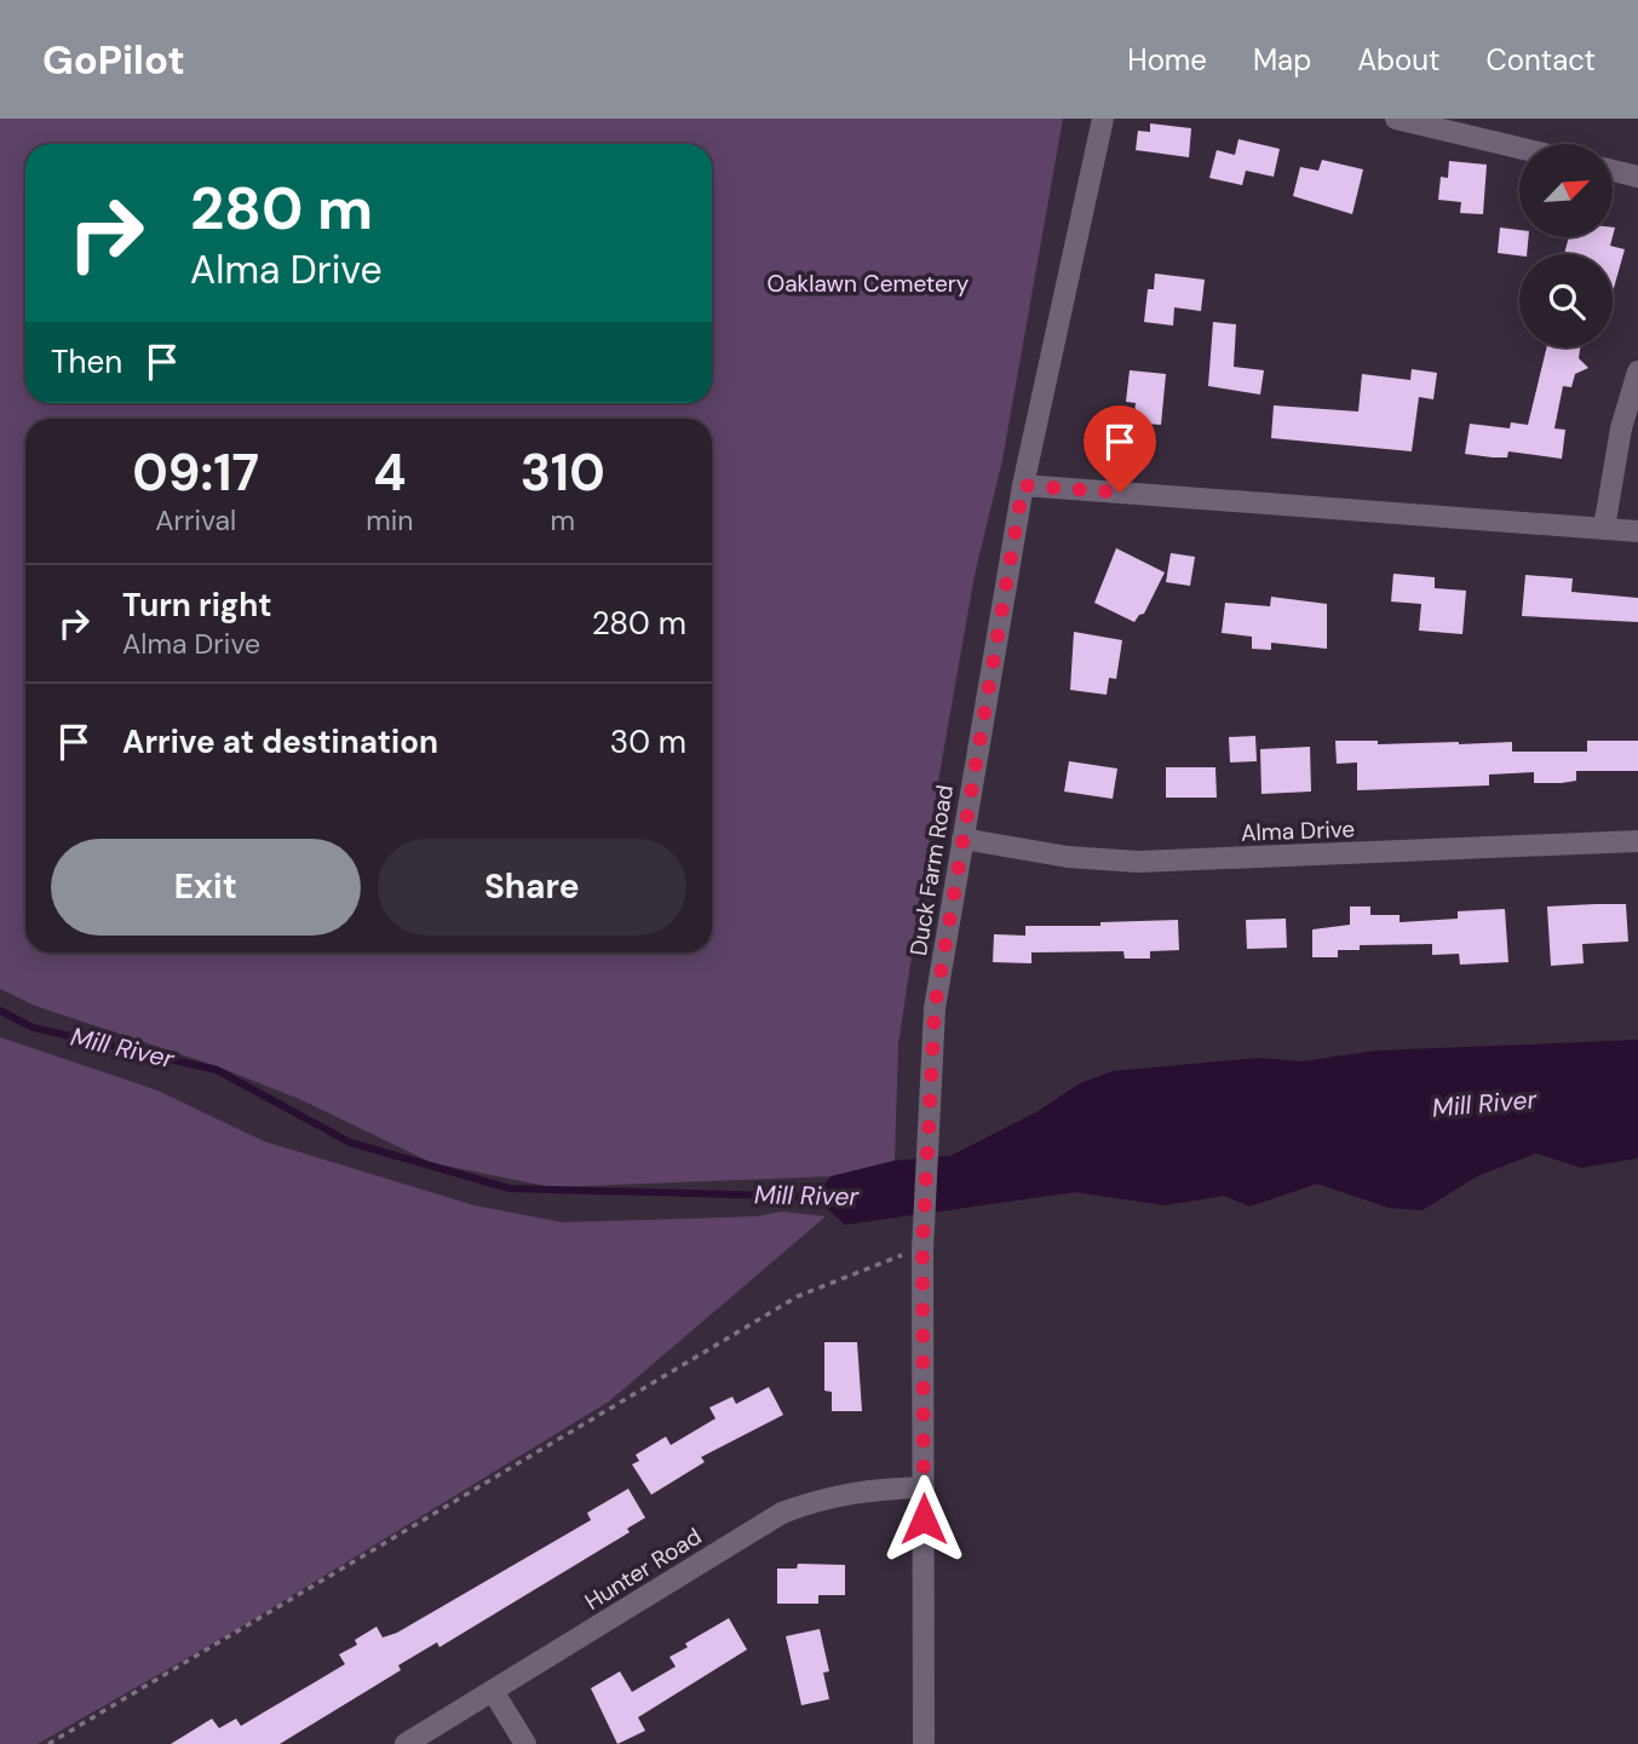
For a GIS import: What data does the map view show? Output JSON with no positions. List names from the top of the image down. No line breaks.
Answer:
{"streets":{"street":["Alma Drive","Duck Farm Road","Hunter Road"]},"crossings":[["Alma Drive","Duck Farm Road"],["Duck Farm Road","Hunter Road"]],"water":["Mill River"],"parks":["Oaklawn Cemetery"],"north":"top right","page":{"header":"GoPilot","nav":["Home","Map","About","Contact"],"turn":["280 m","Alma Drive"],"then":"Then","eta":["09:17","Arrival","4","min","310","m"],"list":[{"name":"Turn right","note":"Alma Drive","value":"280 m"},{"name":"Arrive at destination","value":"30 m"}],"buttons":["Exit","Share"]}}
